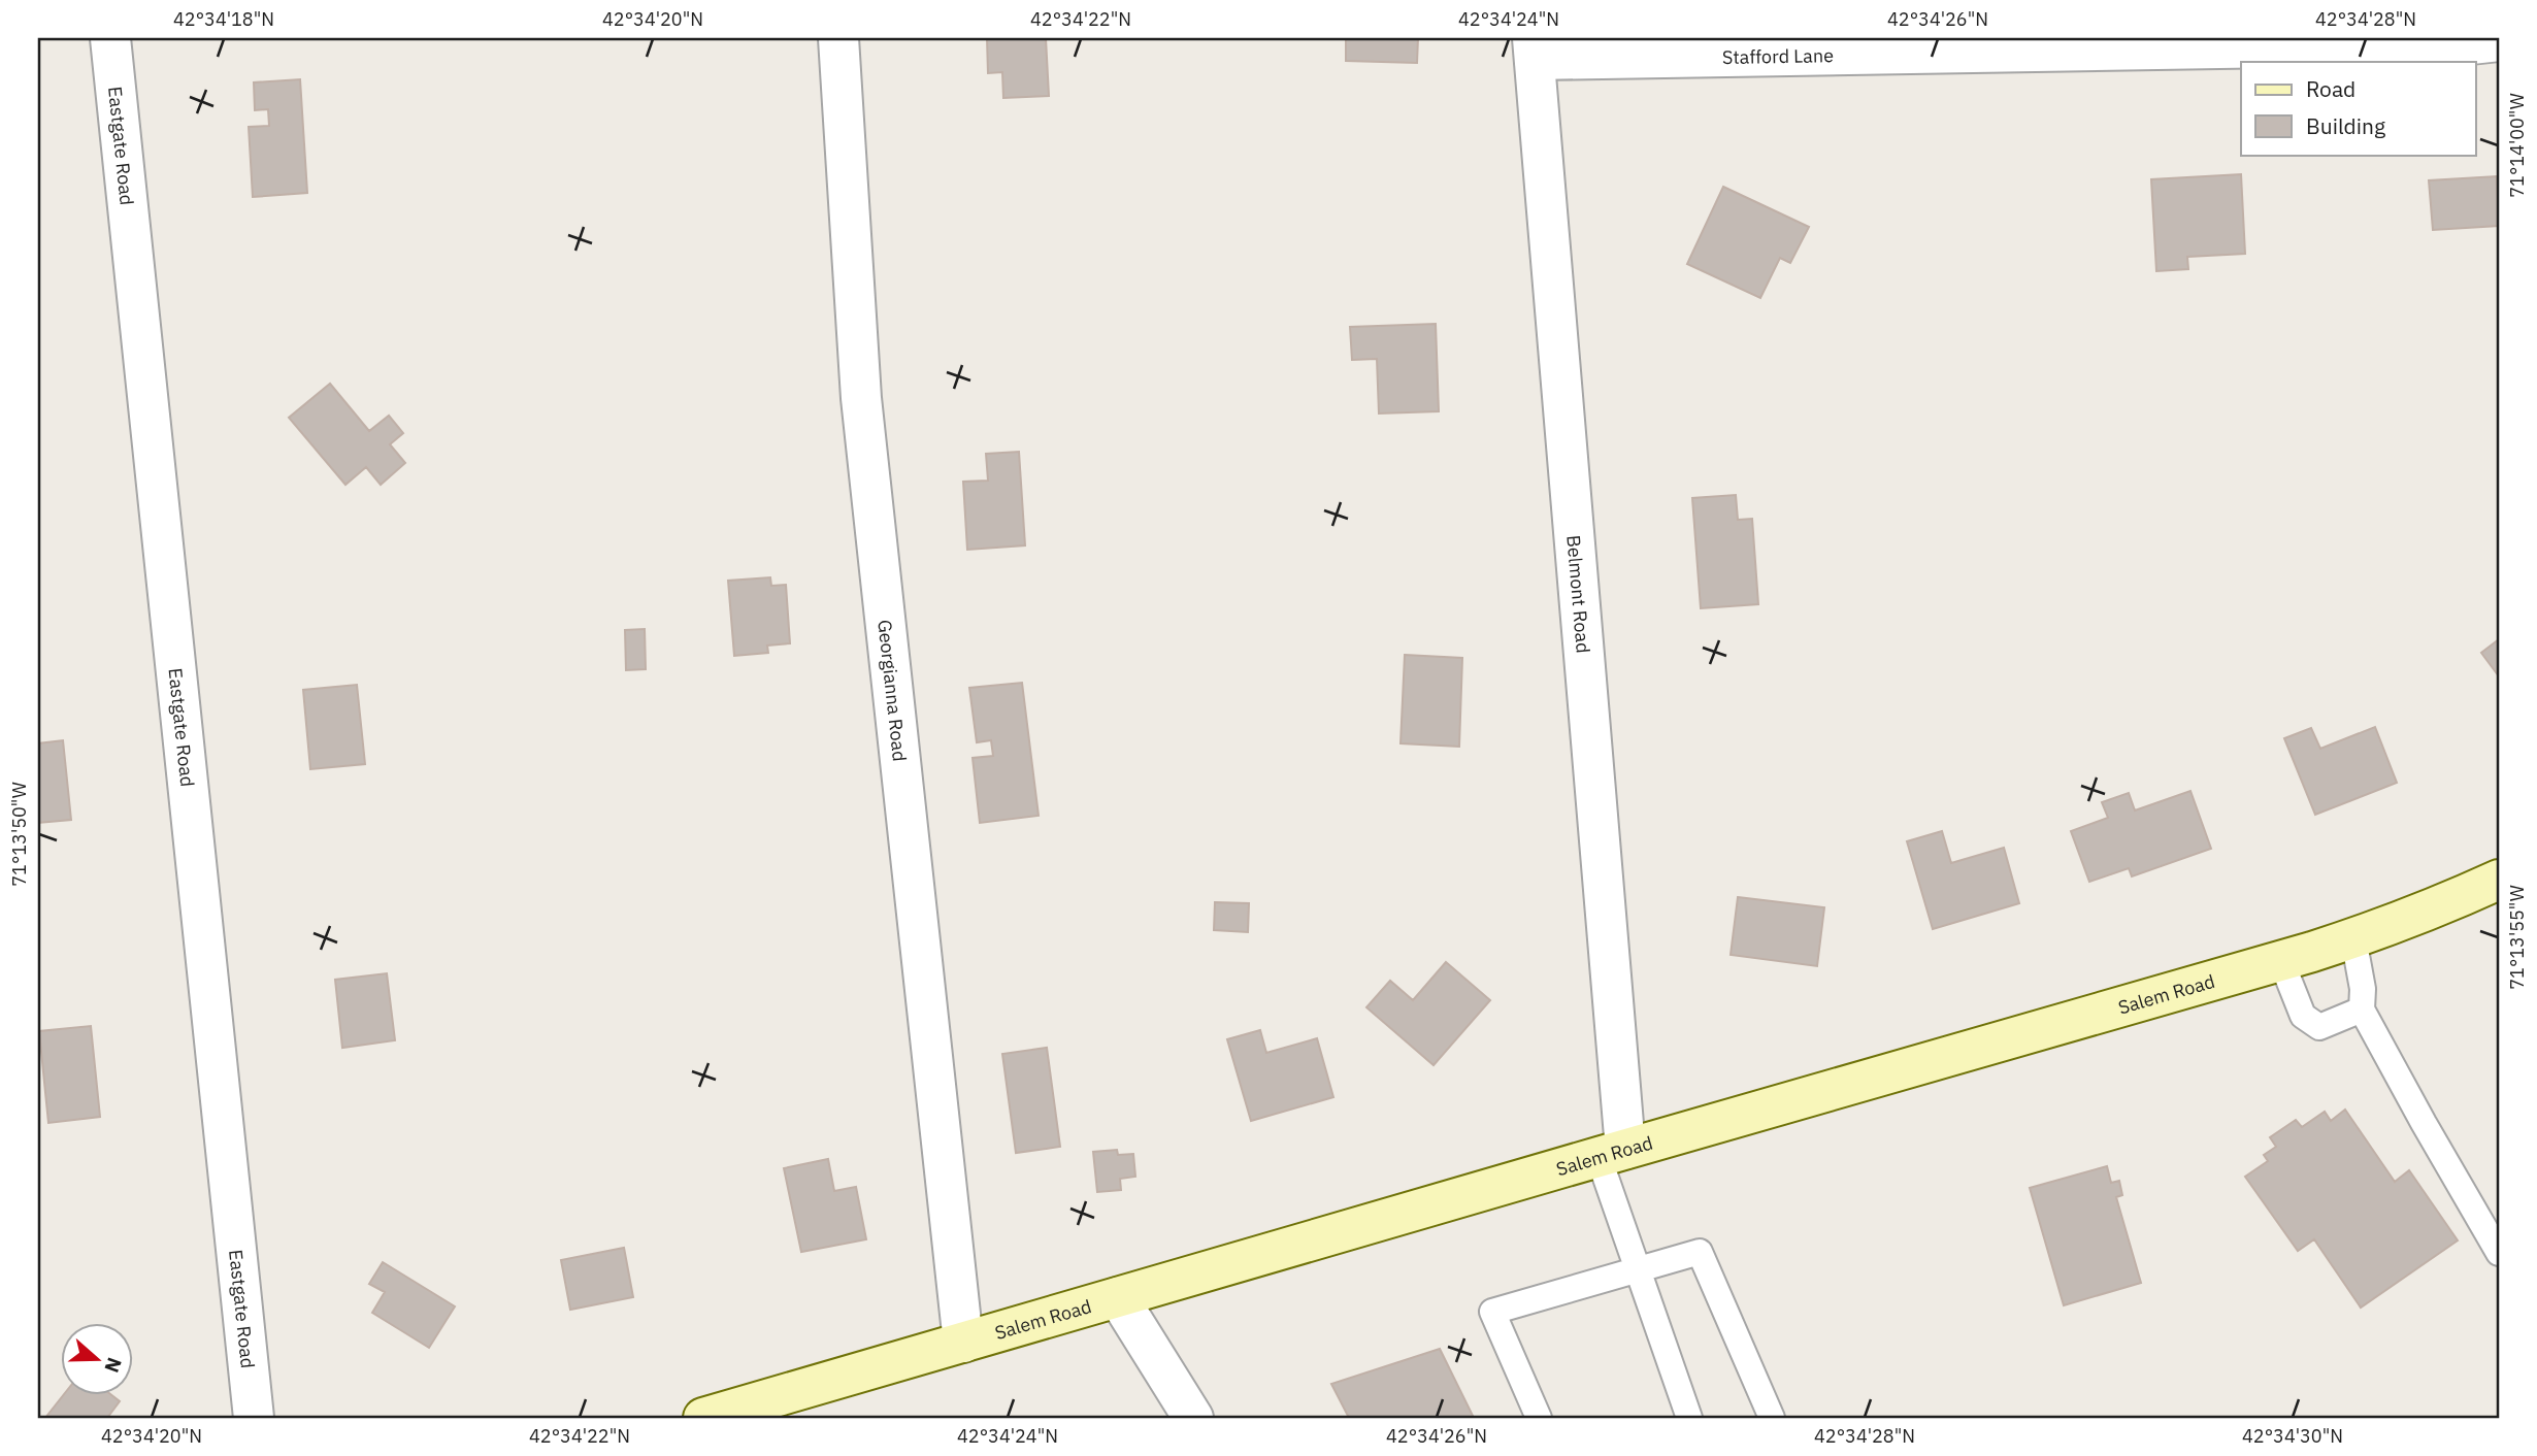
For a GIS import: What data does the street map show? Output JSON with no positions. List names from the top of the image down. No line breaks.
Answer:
{"streets":{"main road":["Salem Road"],"street":["Stafford Lane","Eastgate Road","Belmont Road","Georgianna Road"]},"crossings":[["Stafford Lane","Belmont Road"],["Belmont Road","Salem Road"],["Georgianna Road","Salem Road"]],"legend":["Road","Building"],"north":"right","coordinates":["42°34'18\"N","42°34'20\"N","42°34'22\"N","42°34'24\"N","42°34'26\"N","42°34'28\"N","71°14'00\"W","71°13'50\"W","71°13'55\"W","42°34'30\"N"]}
